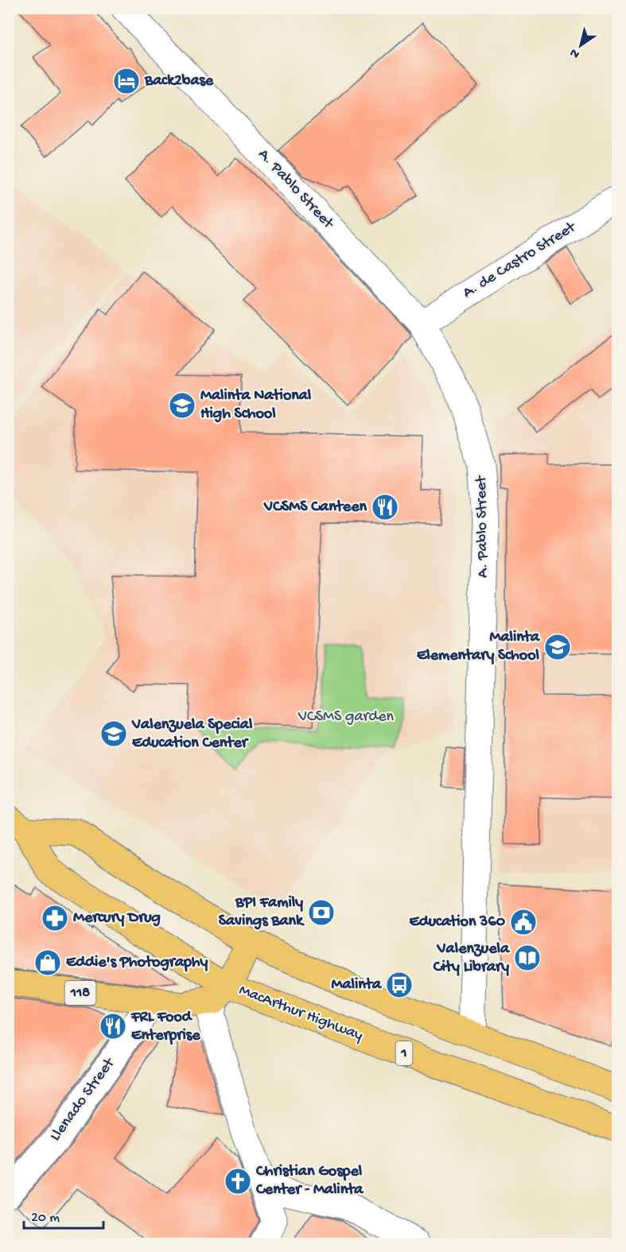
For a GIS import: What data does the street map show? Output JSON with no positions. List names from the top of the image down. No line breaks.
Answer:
{"streets":{"main road":["118","MacArthur Highway","1"],"street":["A. Pablo Street","A. de Castro Street","Llenado Street"]},"crossings":[["A. Pablo Street","A. de Castro Street"],["A. Pablo Street","MacArthur Highway"],["118","MacArthur Highway"],["118","Llenado Street"]],"parks":["VCSMS garden"],"places":{"hotel":["Back2base"],"school or university":["Malinta National High School","Malinta Elementary School","Valenzuela Special Education Center"],"restaurant":["VCSMS Canteen","FRL Food Enterprise"],"bank":["BPI Family Savings Bank"],"pharmacy":["Mercury Drug"],"public building":["Education 360"],"library":["Valenzuela City Library"],"shop":["Eddie's Photography"],"bus stop":["Malinta"],"church":["Christian Gospel Center - Malinta"]},"scale_bar":"20 m","north":"bottom left"}
